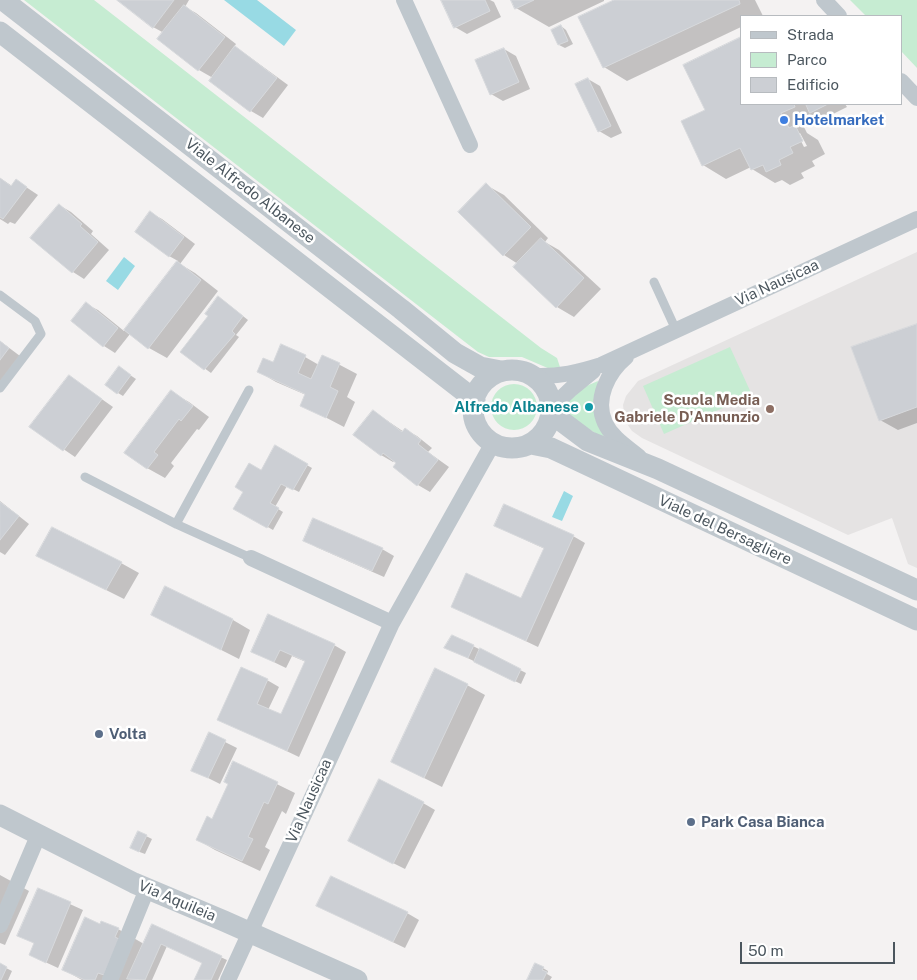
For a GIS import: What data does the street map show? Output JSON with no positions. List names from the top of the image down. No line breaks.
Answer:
{"streets":{"street":["Viale Alfredo Albanese","Via Nausicaa","Viale del Bersagliere","Via Aquileia"]},"crossings":[["Viale Alfredo Albanese","Via Nausicaa"],["Viale Alfredo Albanese","Viale del Bersagliere"],["Via Nausicaa","Viale del Bersagliere"],["Via Nausicaa","Via Aquileia"]],"places":["Hotelmarket","Alfredo Albanese","Scuola Media Gabriele D'Annunzio","Volta","Park Casa Bianca"],"legend":["Strada","Parco","Edificio"],"scale_bar":"50 m"}
